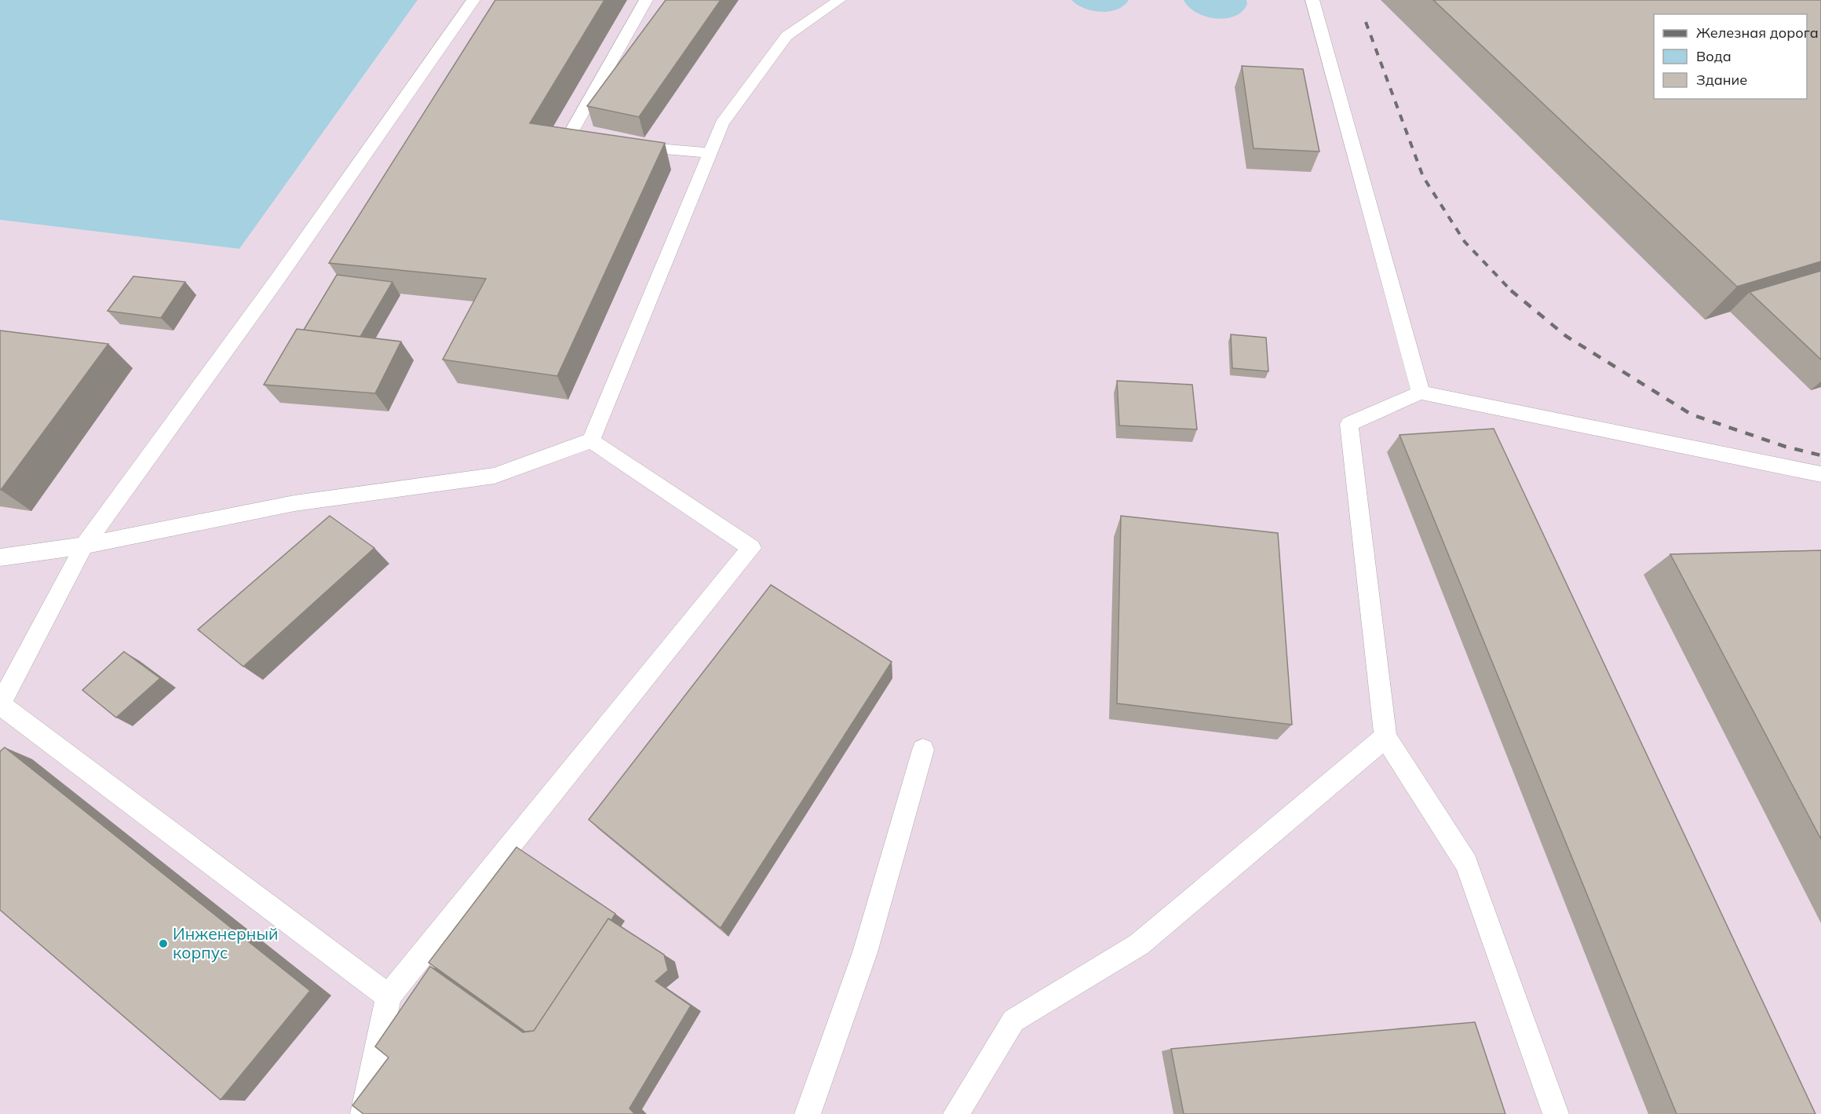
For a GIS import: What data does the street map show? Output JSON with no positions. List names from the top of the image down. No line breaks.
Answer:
{"places":["Инженерный корпус"],"legend":["Железная дорога","Вода","Здание"]}
